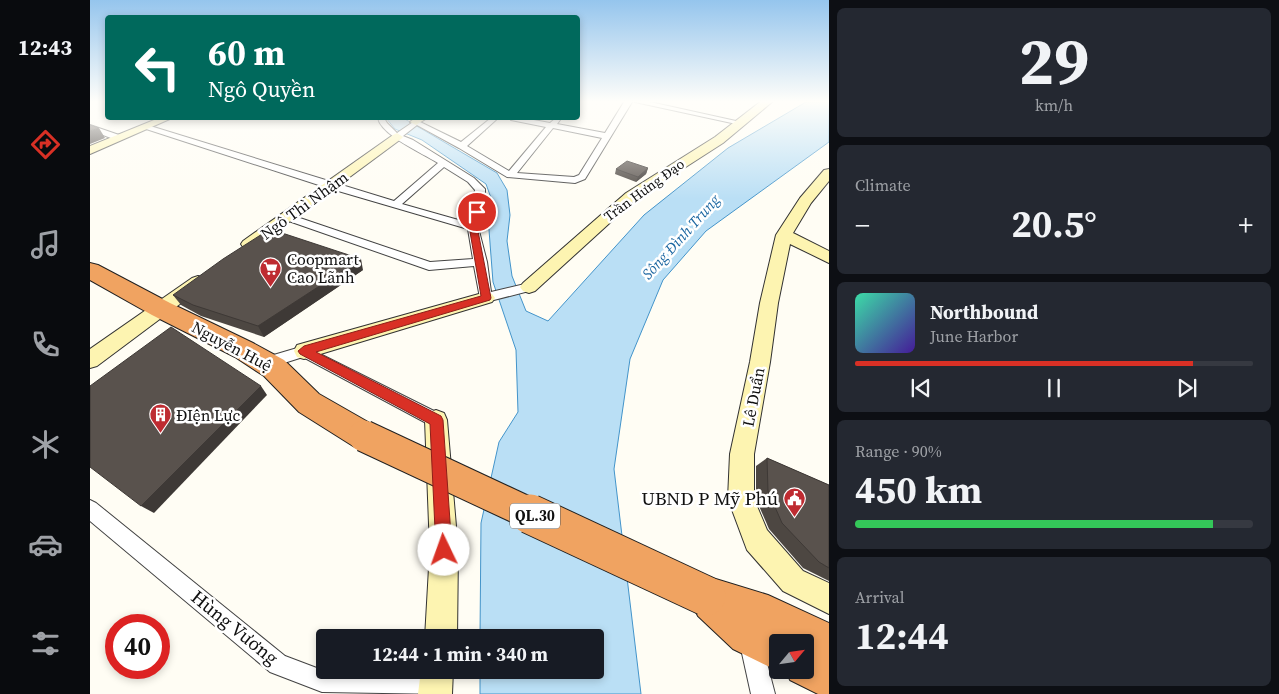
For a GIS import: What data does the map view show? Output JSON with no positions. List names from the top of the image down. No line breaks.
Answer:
{"streets":{"highway":["Nguyễn Huệ","QL.30"],"street":["Trần Hưng Đạo","Ngô Thì Nhậm","Lê Duẩn","Hùng Vương"]},"crossings":[["Nguyễn Huệ","QL.30"]],"water":["Sông Đình Trung"],"places":{"supermarket":["Coopmart Cao Lãnh"],"building":["ĐIện Lực"],"public building":["UBND P Mỹ Phú"]},"north":"top right","page":{"tabs":"12:43","tile":[["29","km/h"],"Climate",["Range · 90%","450 km"],["Arrival","12:44"]],"turn":["60 m","Ngô Quyền"],"heat":["−","20.5°","+"],"song":["Northbound","June Harbor"],"limit":"40","trip":"12:44 · 1 min · 340 m"}}
